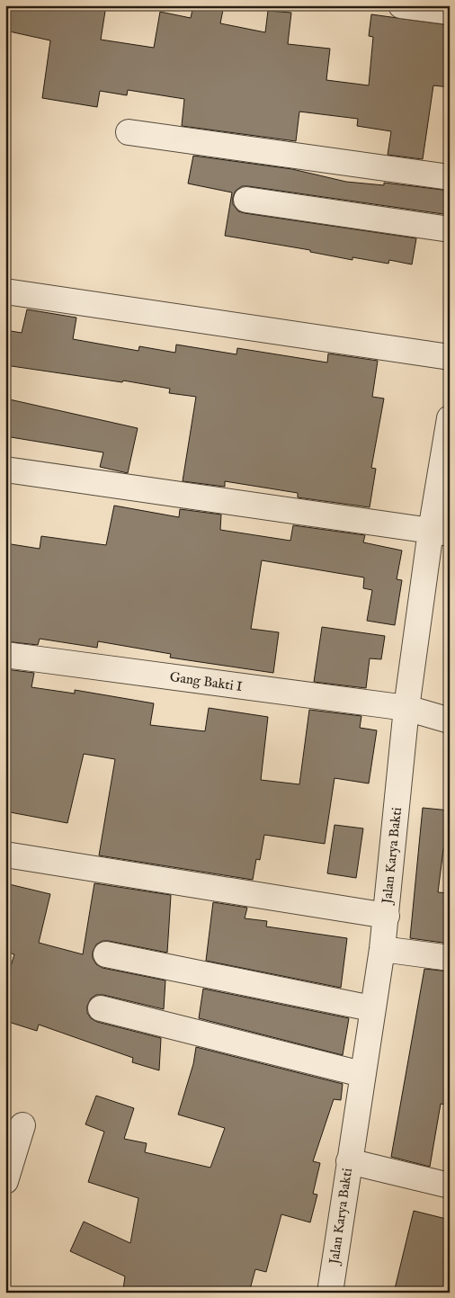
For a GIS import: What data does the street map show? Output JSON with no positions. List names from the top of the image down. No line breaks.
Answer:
{"streets":{"street":["Gang Bakti I","Jalan Karya Bakti"]},"crossings":[["Gang Bakti I","Jalan Karya Bakti"]]}
